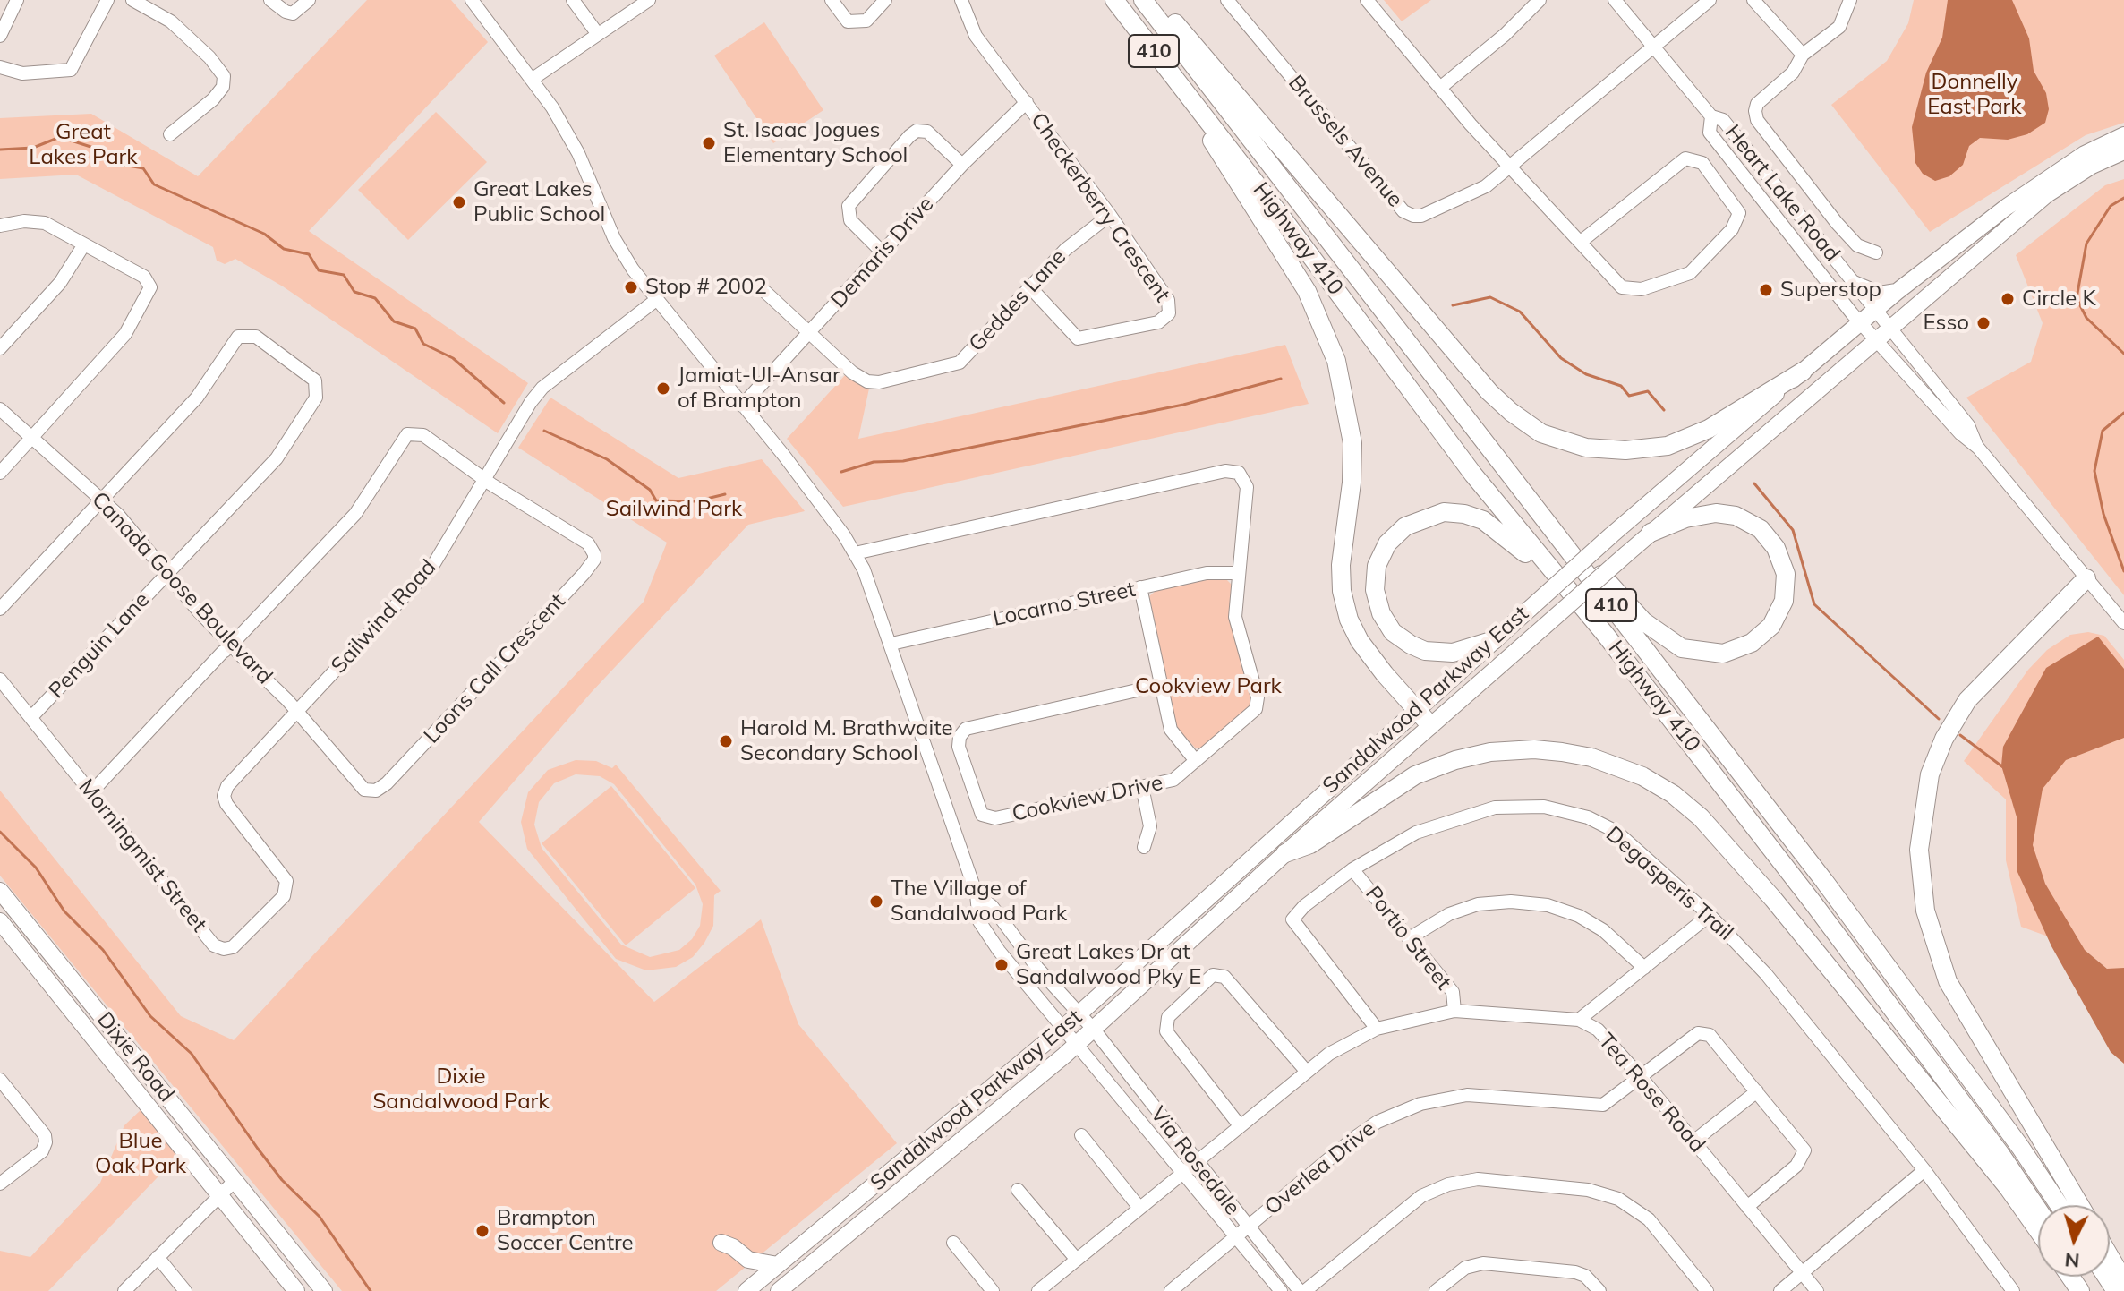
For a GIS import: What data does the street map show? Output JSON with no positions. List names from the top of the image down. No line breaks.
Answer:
{"streets":{"highway":["410","Highway 410"],"main road":["Sandalwood Parkway East","Dixie Road"],"street":["Brussels Avenue","Heart Lake Road","Checkerberry Crescent","Demaris Drive","Geddes Lane","Canada Goose Boulevard","Locarno Street","Sailwind Road","Penguin Lane","Loons Call Crescent","Cookview Drive","Morningmist Street","Degasperis Trail","Portio Street","Tea Rose Road","Via Rosedale","Overlea Drive"]},"crossings":[["Brussels Avenue","Heart Lake Road"],["Heart Lake Road","Sandalwood Parkway East"],["Checkerberry Crescent","Demaris Drive"],["Checkerberry Crescent","Geddes Lane"],["Demaris Drive","Geddes Lane"],["Demaris Drive","Via Rosedale"],["Canada Goose Boulevard","Sailwind Road"],["Canada Goose Boulevard","Penguin Lane"],["Canada Goose Boulevard","Loons Call Crescent"],["Canada Goose Boulevard","Morningmist Street"],["Locarno Street","Cookview Drive"],["Locarno Street","Via Rosedale"],["Sailwind Road","Loons Call Crescent"],["Sailwind Road","Morningmist Street"],["Sailwind Road","Via Rosedale"],["Penguin Lane","Morningmist Street"],["Loons Call Crescent","Morningmist Street"],["Sandalwood Parkway East","Via Rosedale"],["Cookview Drive","Via Rosedale"],["Degasperis Trail","Portio Street"],["Degasperis Trail","Tea Rose Road"],["Portio Street","Tea Rose Road"],["Tea Rose Road","Via Rosedale"],["Tea Rose Road","Overlea Drive"],["Via Rosedale","Overlea Drive"]],"parks":["Donnelly East Park","Great Lakes Park","Sailwind Park","Cookview Park","Dixie Sandalwood Park","Blue Oak Park"],"places":["St. Isaac Jogues Elementary School","Great Lakes Public School","Stop # 2002","Superstop","Circle K","Esso","Jamiat-Ul-Ansar of Brampton","Harold M. Brathwaite Secondary School","The Village of Sandalwood Park","Great Lakes Dr at Sandalwood Pky E","Brampton Soccer Centre"],"north":"bottom"}
